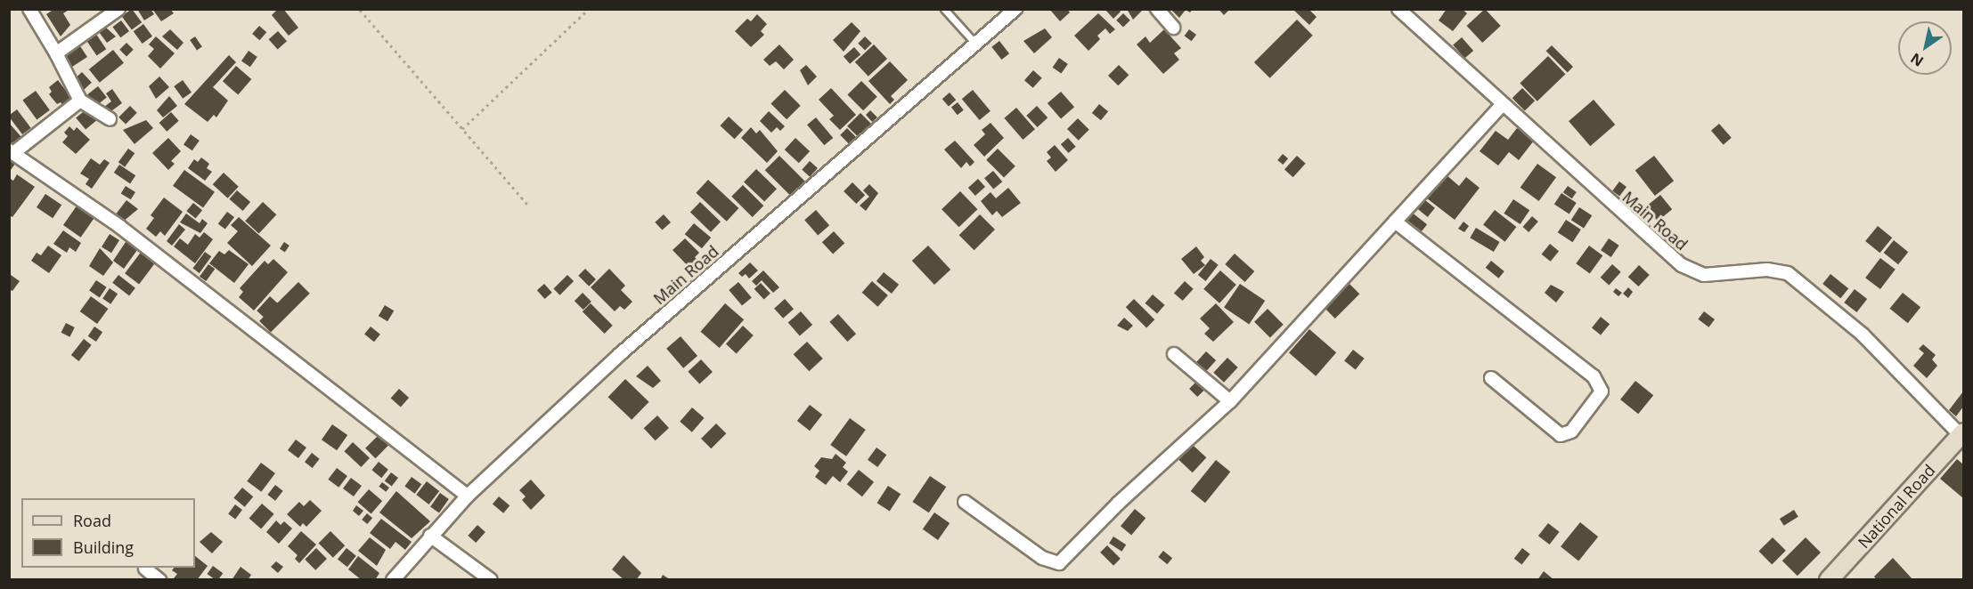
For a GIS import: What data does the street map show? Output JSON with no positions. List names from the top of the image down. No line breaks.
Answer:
{"streets":{"street":["Main Road","National Road"]},"crossings":[["Main Road","National Road"]],"legend":["Road","Building"],"north":"bottom left"}
